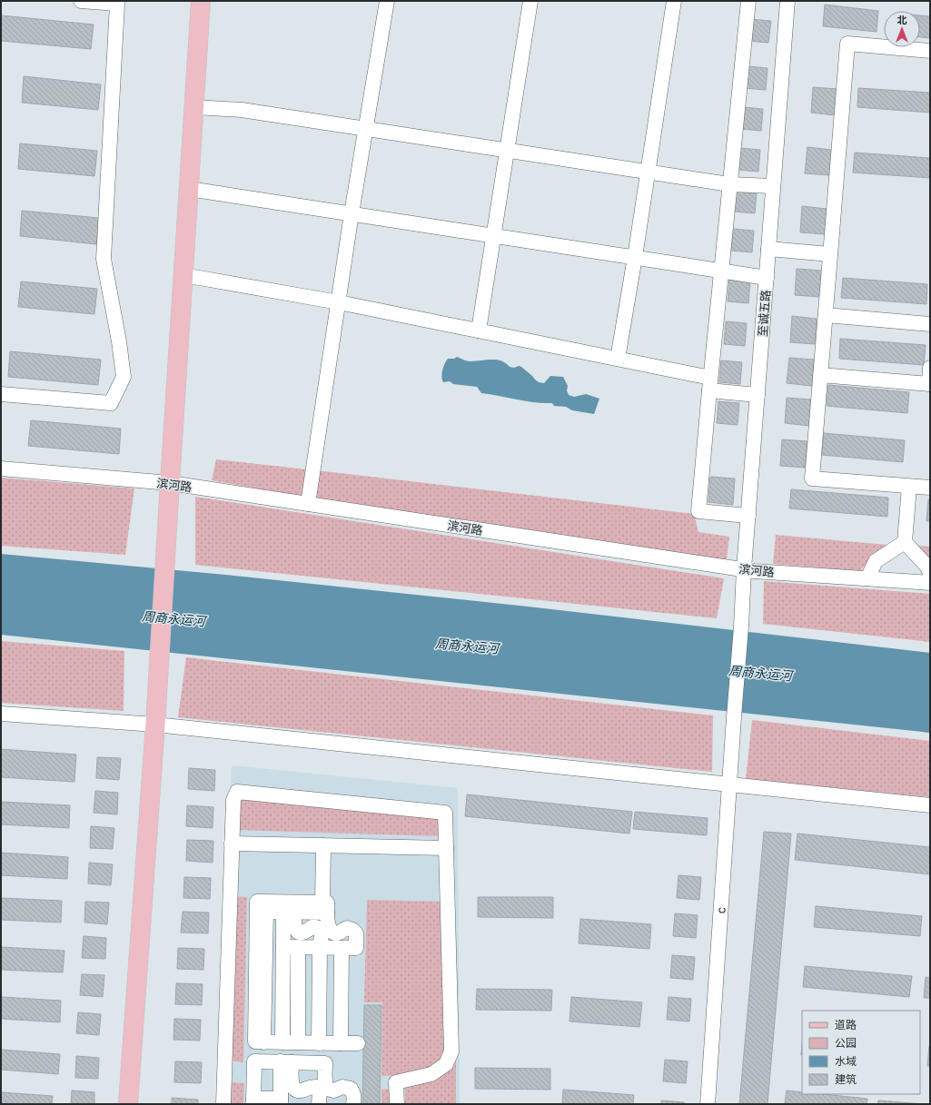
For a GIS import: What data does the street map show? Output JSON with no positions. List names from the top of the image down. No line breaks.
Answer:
{"streets":{"street":["至诚五路","滨河路","c"]},"crossings":[["至诚五路","滨河路"],["至诚五路","c"]],"water":["周商永运河"],"legend":["道路","公园","水域","建筑"],"north":"top"}
